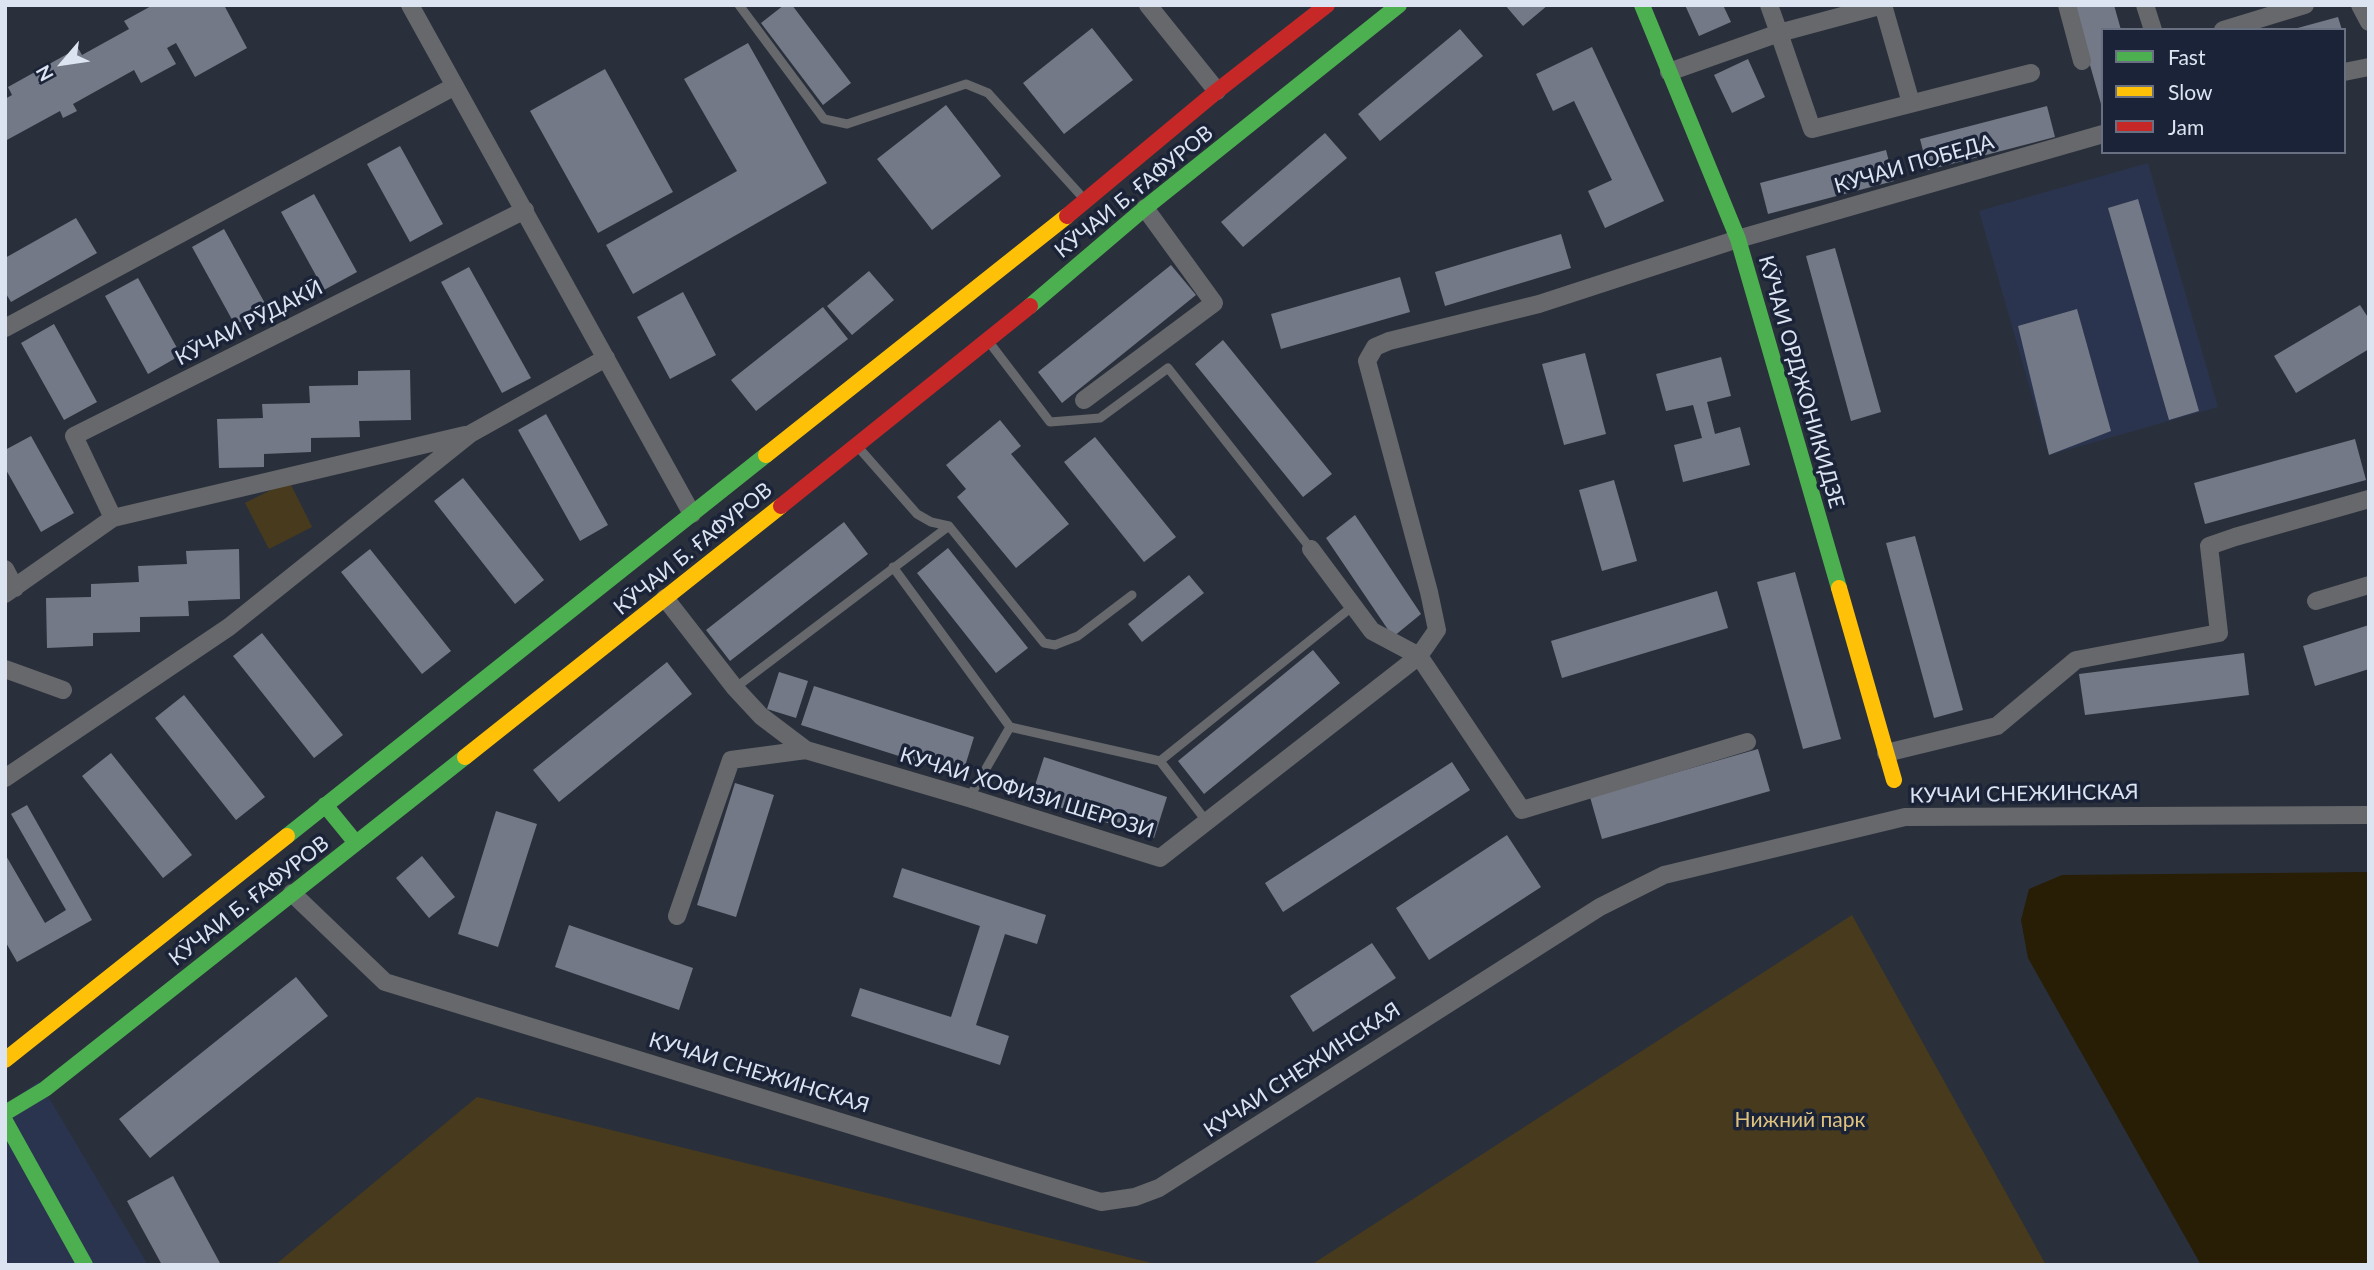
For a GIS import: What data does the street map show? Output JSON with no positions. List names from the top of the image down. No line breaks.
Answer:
{"streets":{"main road":["КӮЧАИ Б. ҒАФУРОВ","КӮЧАИ ОРДЖОНИКИДЗЕ"],"street":["КУЧАИ ПОБЕДА","КӮЧАИ РӮДАКӢ","КУЧАИ ХОФИЗИ ШЕРОЗИ","КУЧАИ СНЕЖИНСКАЯ"]},"crossings":[["КУЧАИ ПОБЕДА","КӮЧАИ ОРДЖОНИКИДЗЕ"],["КУЧАИ ПОБЕДА","КУЧАИ ХОФИЗИ ШЕРОЗИ"],["КӮЧАИ Б. ҒАФУРОВ","КУЧАИ СНЕЖИНСКАЯ"]],"parks":["Нижний парк"],"legend":["Fast","Slow","Jam"],"north":"bottom left"}
